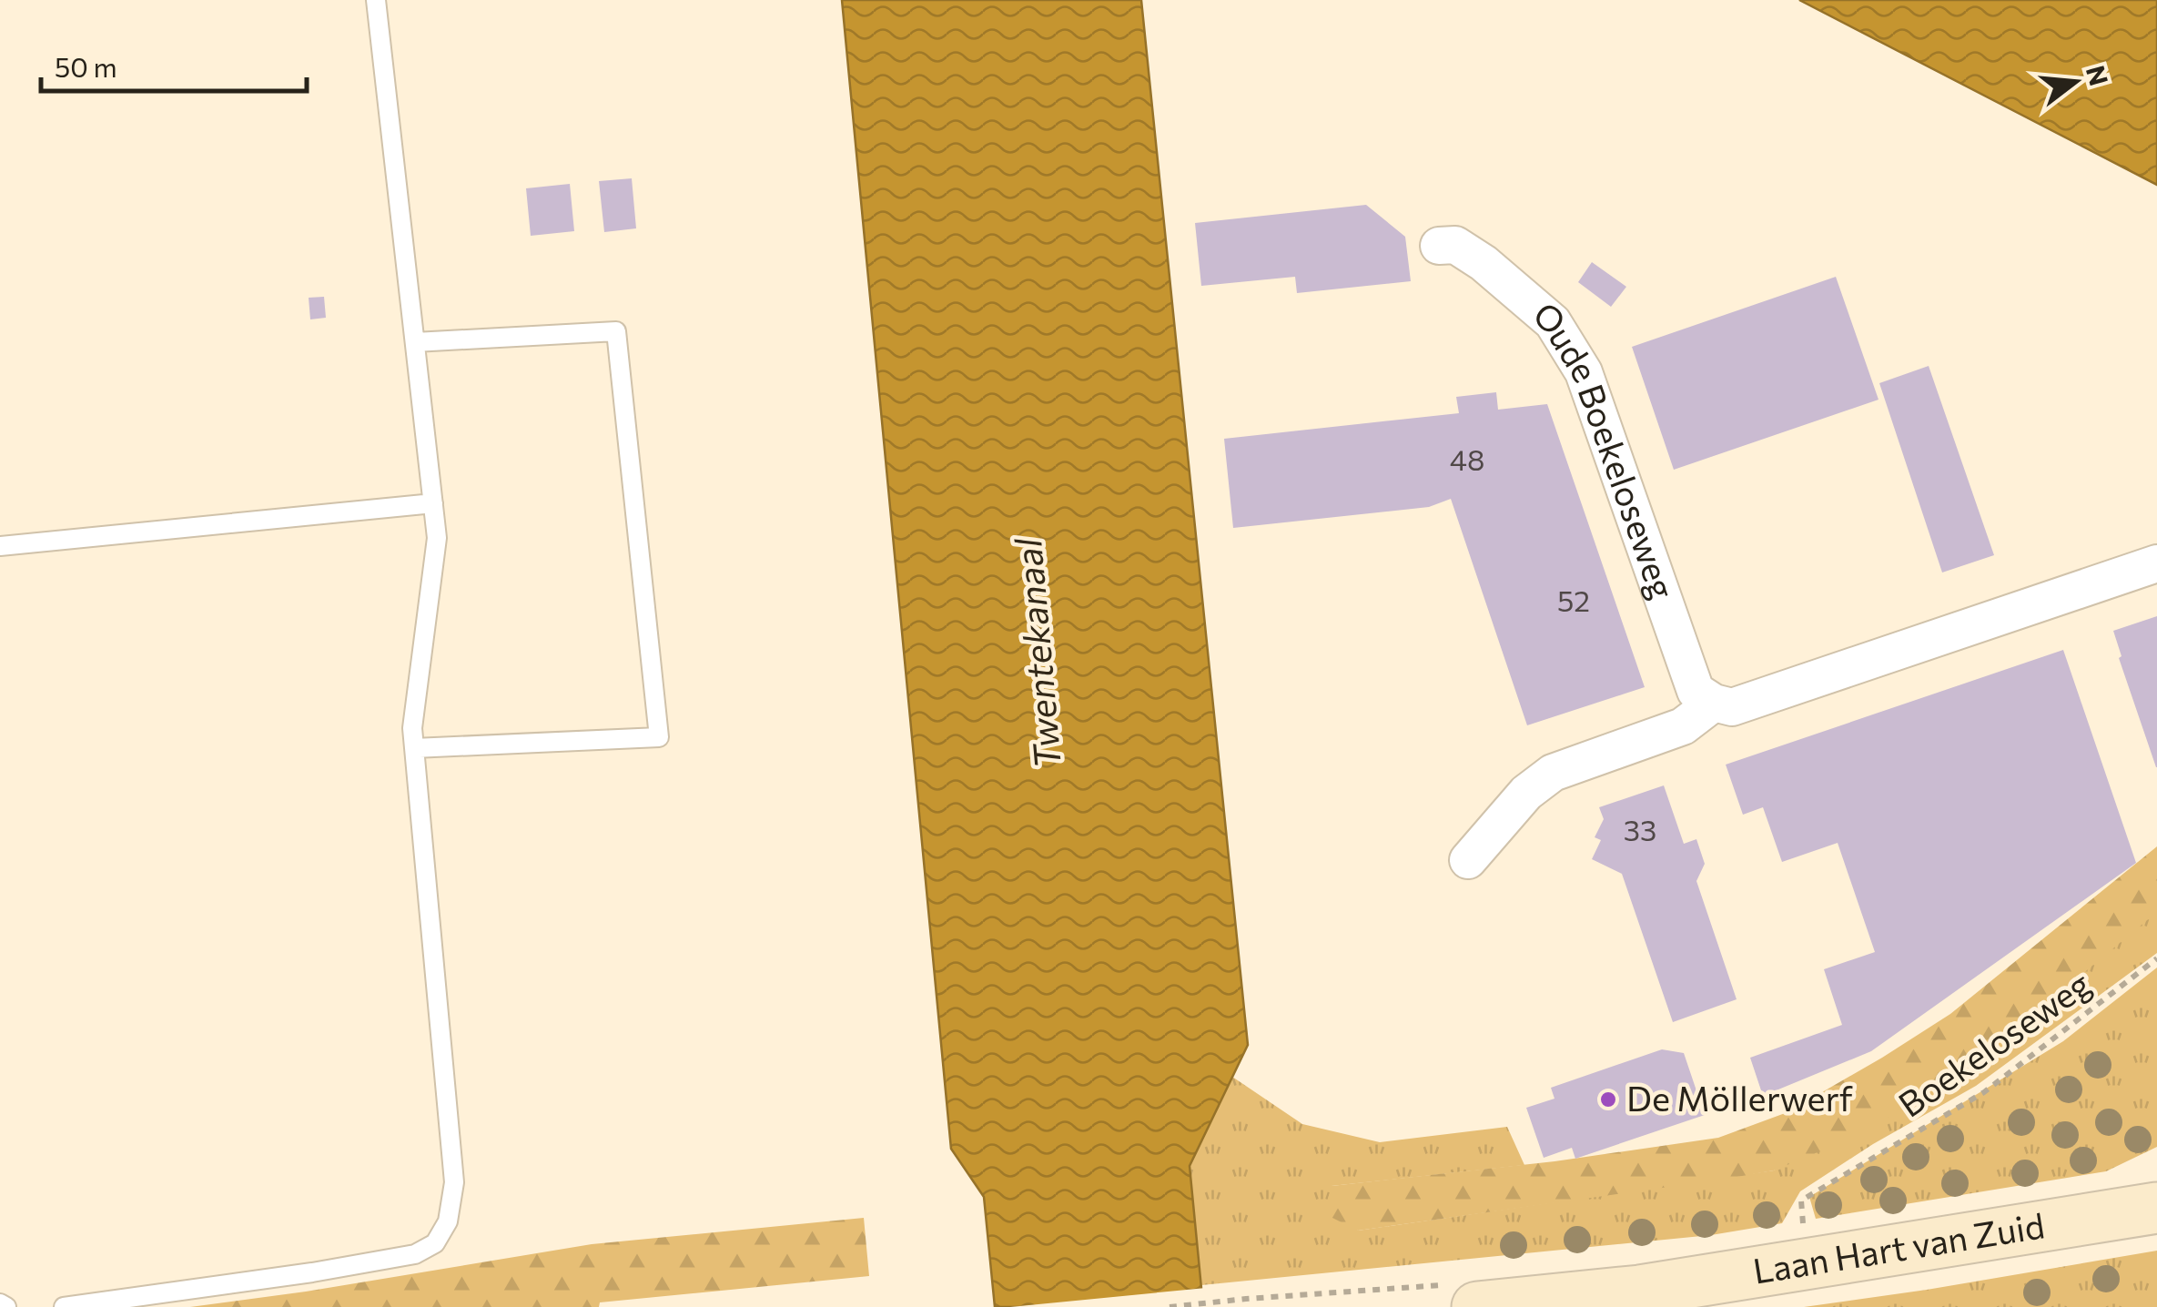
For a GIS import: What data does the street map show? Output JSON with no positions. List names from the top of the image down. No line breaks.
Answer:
{"streets":{"main road":["Laan Hart van Zuid"],"street":["Oude Boekeloseweg"],"path":["Boekeloseweg"]},"water":["Twentekanaal"],"places":["De Möllerwerf"],"house_numbers":["48","52","33"],"scale_bar":"50 m","north":"right"}
